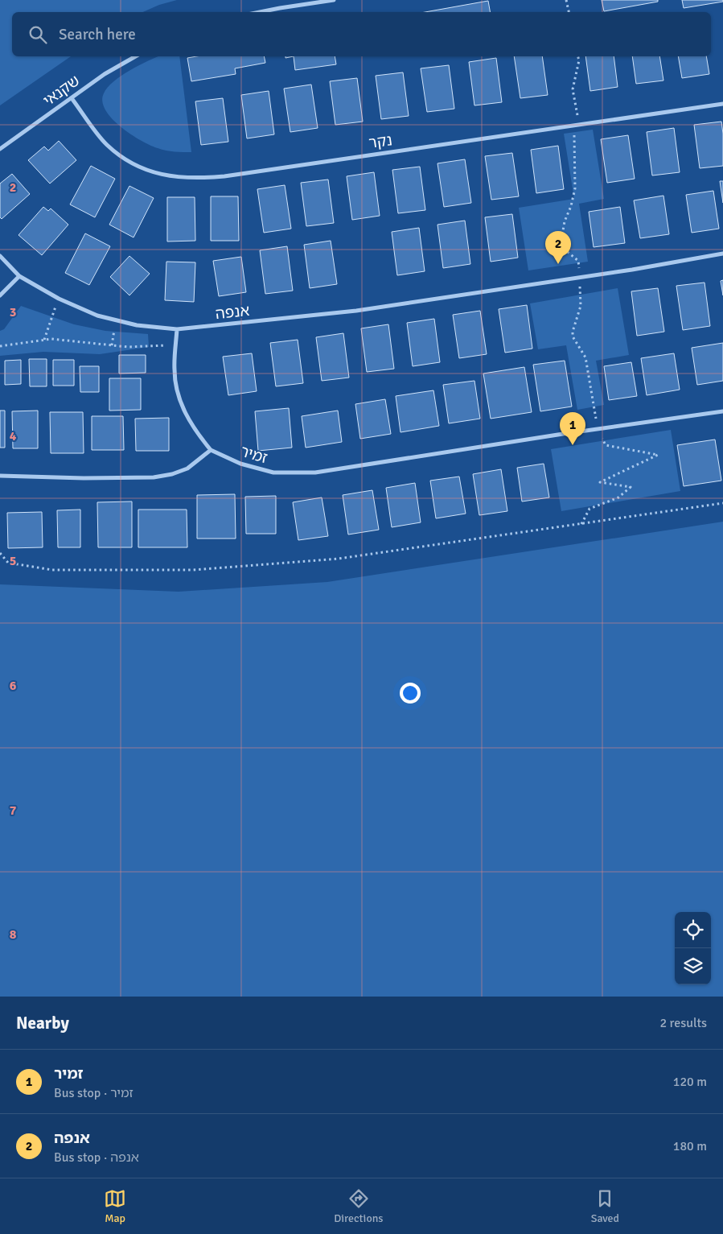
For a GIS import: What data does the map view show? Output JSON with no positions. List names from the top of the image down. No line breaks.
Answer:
{"streets":{"street":["שקנאי","נקר","אנפה","זמיר"]},"crossings":[["שקנאי","נקר"]],"page":{"search":"Search here","pins":["2","1"],"heading":["Nearby","2 results"],"list":[{"mark":"1","name":"זמיר","note":"Bus stop · זמיר","value":"120 m"},{"mark":"2","name":"אנפה","note":"Bus stop · אנפה","value":"180 m"}],"nav":["Map","Directions","Saved"]},"grid":{"rows":["2","3","4","5","6","7","8"]}}
